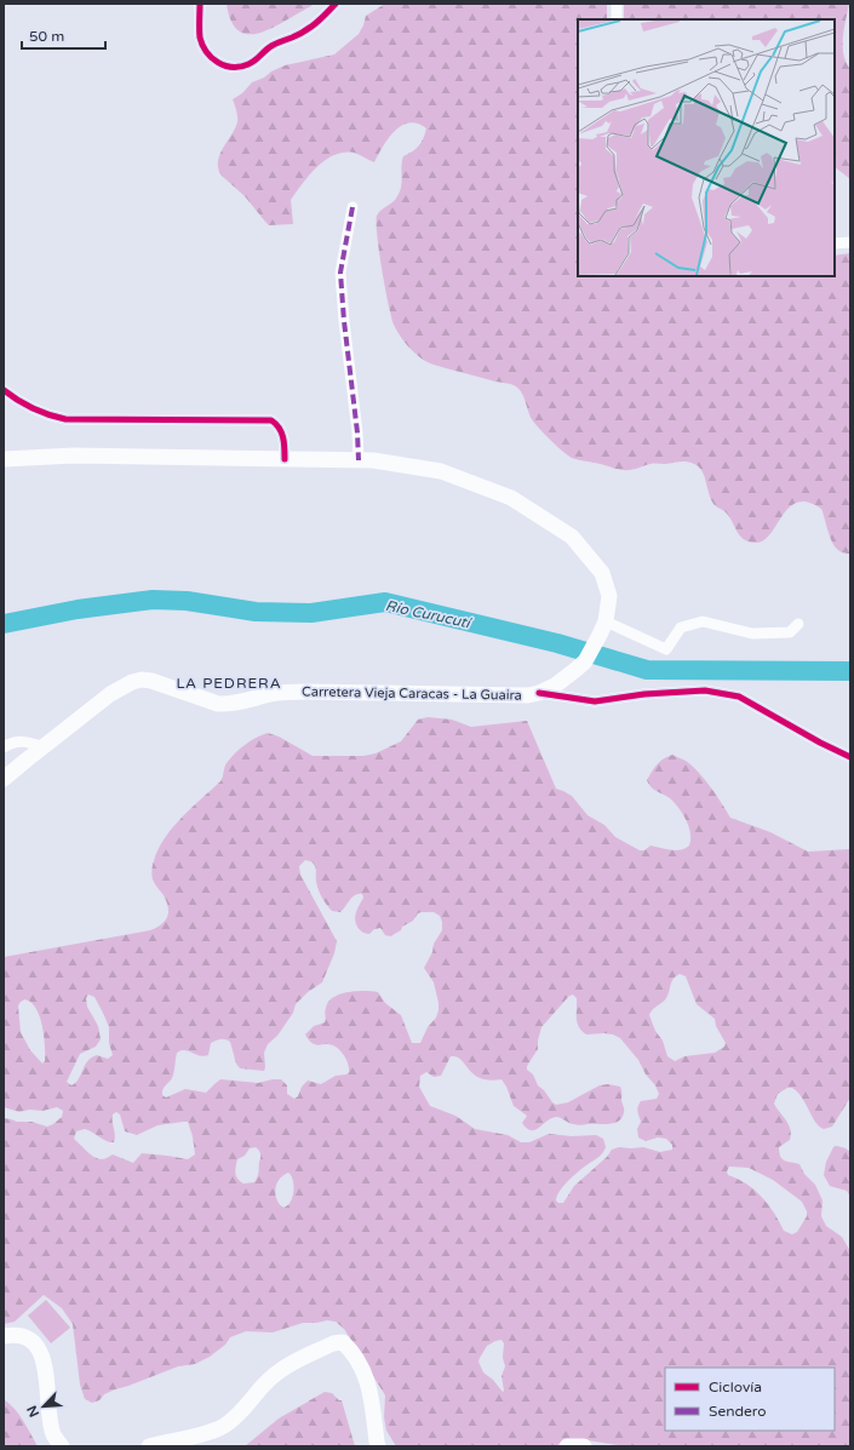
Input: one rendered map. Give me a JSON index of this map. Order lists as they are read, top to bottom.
{
  "streets": {
    "main road": ["Carretera Vieja Caracas - La Guaira"]
  },
  "districts": ["LA PEDRERA"],
  "water": ["Río Curucutí"],
  "legend": ["Ciclovía", "Sendero"],
  "scale_bar": "50 m",
  "north": "bottom left"
}
